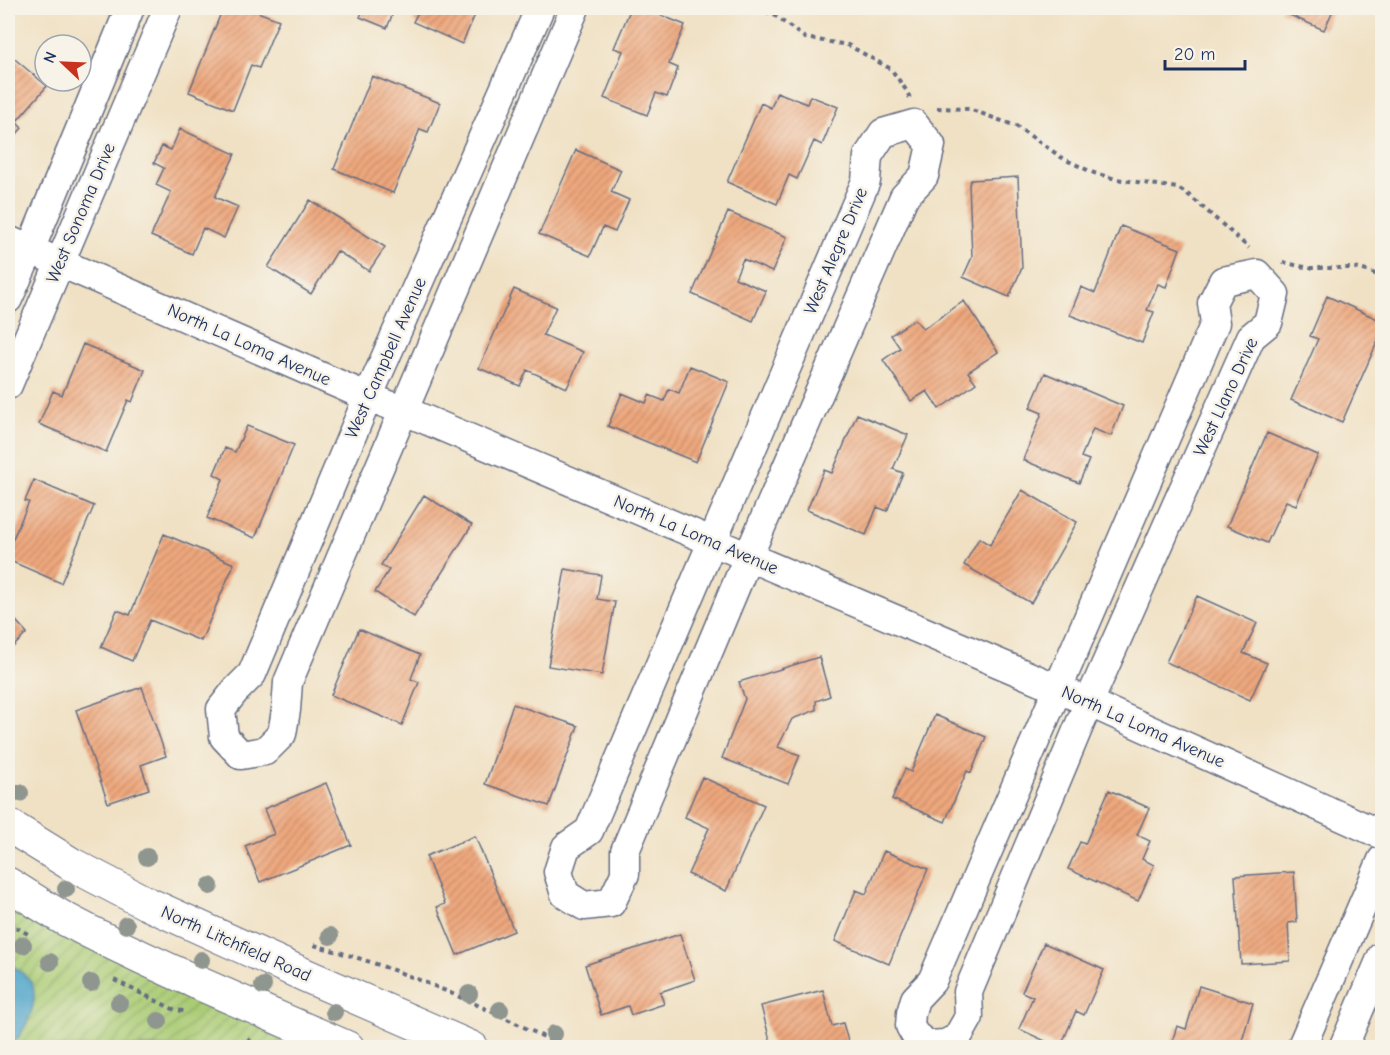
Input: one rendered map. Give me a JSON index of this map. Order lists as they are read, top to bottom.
{
  "streets": {
    "main road": ["North Litchfield Road"],
    "street": [
      "West Sonoma Drive",
      "West Alegre Drive",
      "North La Loma Avenue",
      "West Campbell Avenue",
      "West Llano Drive"
    ]
  },
  "crossings": [
    ["West Sonoma Drive", "North La Loma Avenue"],
    ["West Alegre Drive", "North La Loma Avenue"],
    ["North La Loma Avenue", "West Campbell Avenue"],
    ["North La Loma Avenue", "West Llano Drive"]
  ],
  "scale_bar": "20 m",
  "north": "top left"
}
